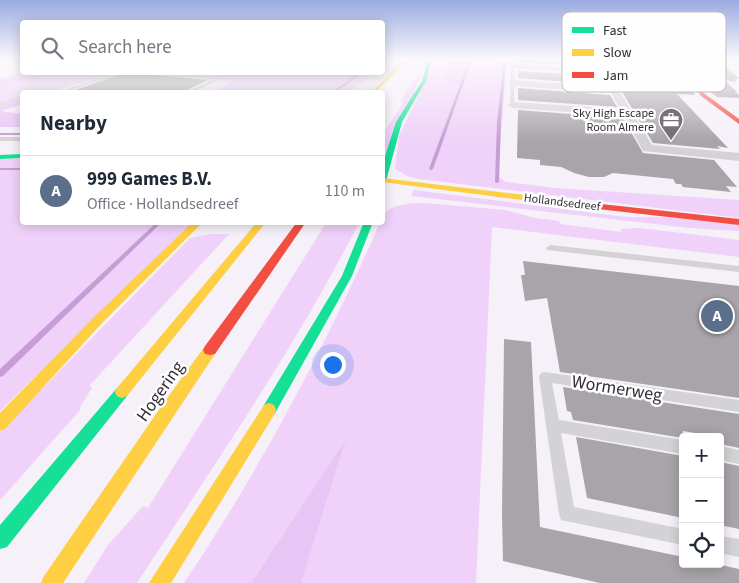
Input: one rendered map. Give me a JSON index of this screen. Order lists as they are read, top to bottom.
{
  "streets": {
    "main road": ["Hollandsedreef", "Hogering"],
    "lane": ["Wormerweg"]
  },
  "places": {
    "office": ["Sky High Escape Room Almere"]
  },
  "legend": ["Fast", "Slow", "Jam"],
  "page": {
    "search": "Search here",
    "heading": "Nearby",
    "list": [
      {
        "mark": "A",
        "name": "999 Games B.V.",
        "note": "Office · Hollandsedreef",
        "value": "110 m"
      }
    ],
    "pins": "A",
    "map_buttons": ["+", "−"]
  }
}
